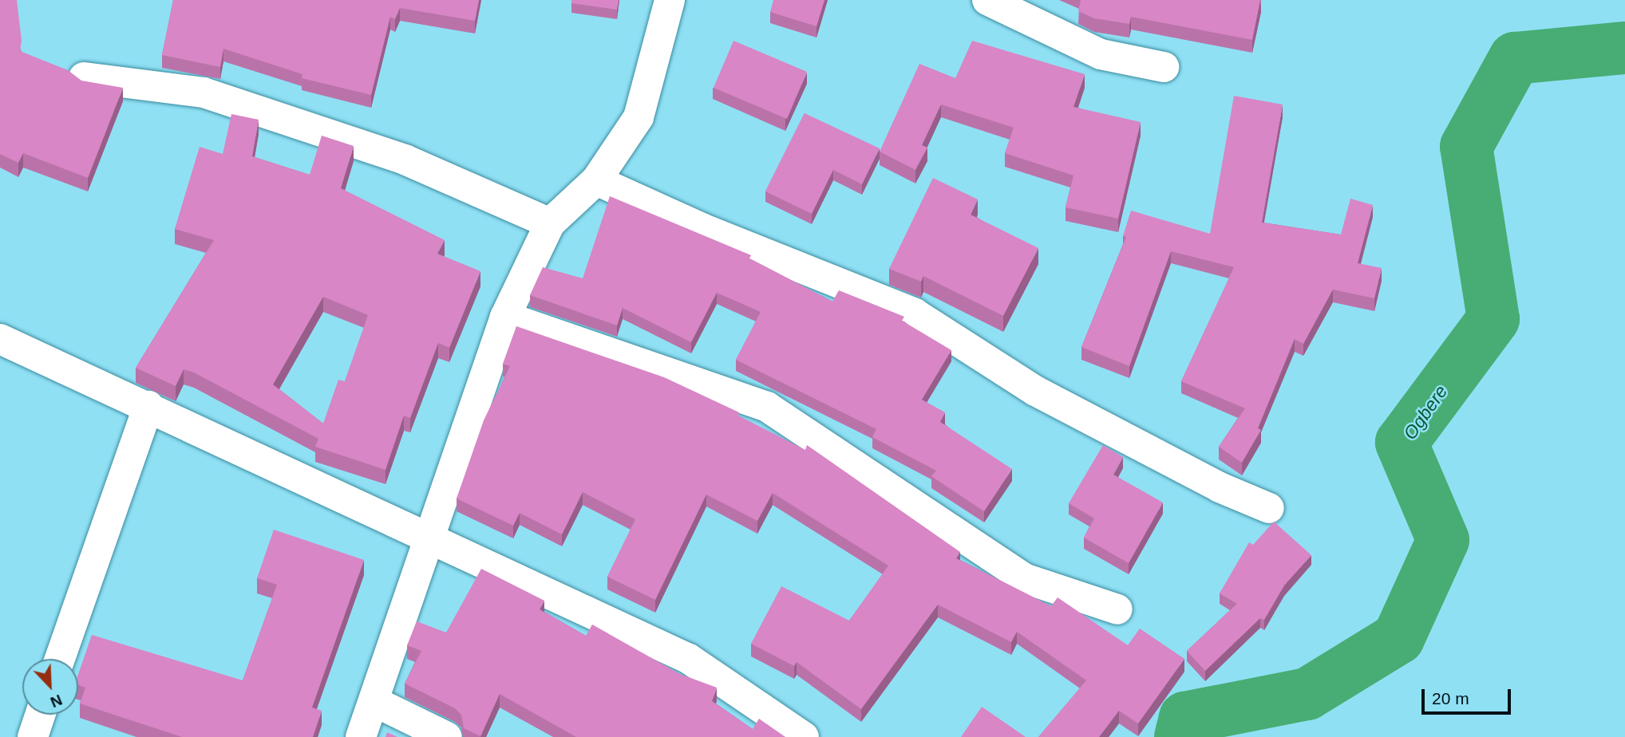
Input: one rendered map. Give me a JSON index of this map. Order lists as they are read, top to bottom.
{
  "water": ["Ogbere"],
  "scale_bar": "20 m",
  "north": "bottom right"
}
